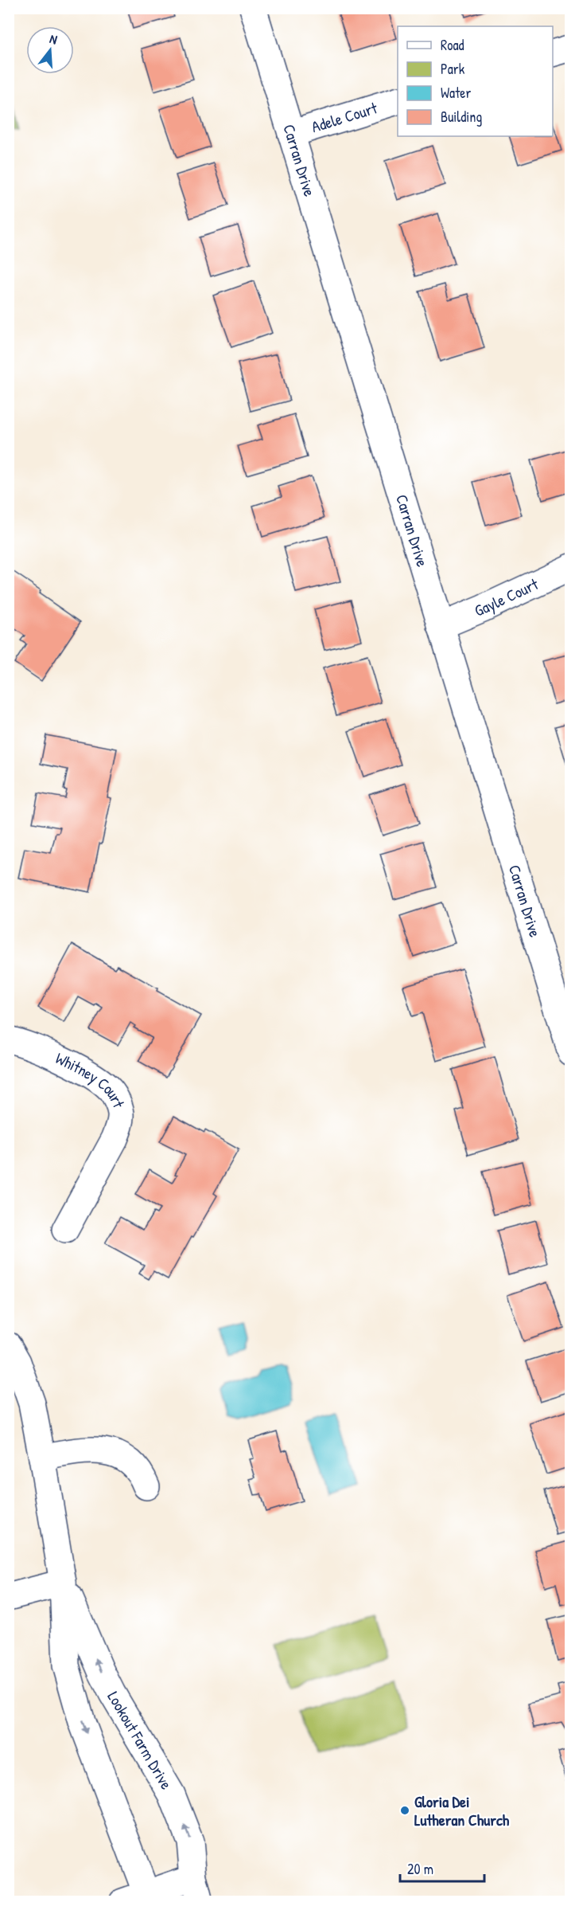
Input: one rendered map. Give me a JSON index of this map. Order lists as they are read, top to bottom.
{
  "streets": {
    "street": [
      "Adele Court",
      "Carran Drive",
      "Gayle Court",
      "Whitney Court",
      "Lookout Farm Drive"
    ]
  },
  "crossings": [
    ["Adele Court", "Carran Drive"],
    ["Carran Drive", "Gayle Court"]
  ],
  "places": ["Gloria Dei Lutheran Church"],
  "legend": [
    "Road",
    "Park",
    "Water",
    "Building"
  ],
  "scale_bar": "20 m",
  "north": "top"
}
